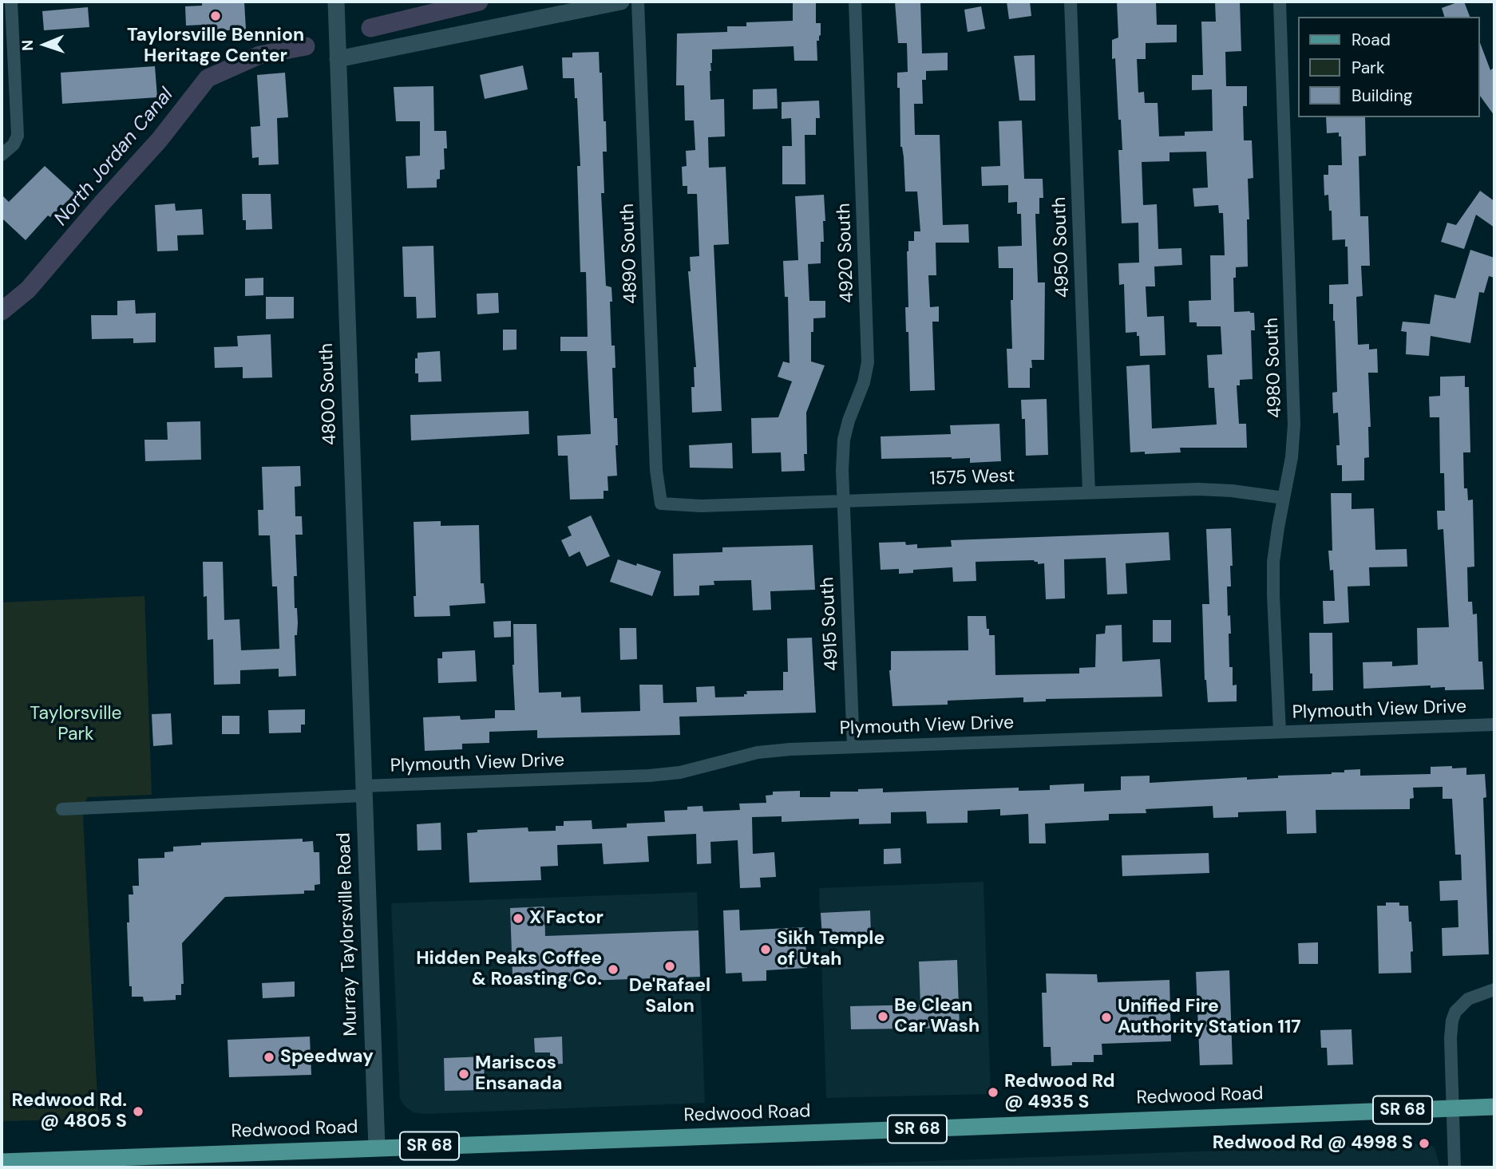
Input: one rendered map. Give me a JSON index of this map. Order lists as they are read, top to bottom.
{
  "streets": {
    "main road": ["Redwood Road", "SR 68"],
    "street": [
      "4950 South",
      "4920 South",
      "4890 South",
      "4980 South",
      "4800 South",
      "1575 West",
      "4915 South",
      "Plymouth View Drive",
      "Murray Taylorsville Road"
    ]
  },
  "crossings": [
    ["4950 South", "1575 West"],
    ["4920 South", "1575 West"],
    ["4920 South", "4915 South"],
    ["4890 South", "1575 West"],
    ["4980 South", "1575 West"],
    ["4980 South", "Plymouth View Drive"],
    ["4800 South", "Plymouth View Drive"],
    ["4800 South", "Murray Taylorsville Road"],
    ["1575 West", "4915 South"],
    ["4915 South", "Plymouth View Drive"],
    ["Plymouth View Drive", "Murray Taylorsville Road"],
    ["Murray Taylorsville Road", "Redwood Road"]
  ],
  "water": ["North Jordan Canal"],
  "parks": ["Taylorsville Park"],
  "places": [
    "Taylorsville Bennion Heritage Center",
    "X Factor",
    "Sikh Temple of Utah",
    "De'Rafael Salon",
    "Hidden Peaks Coffee & Roasting Co.",
    "Be Clean Car Wash",
    "Unified Fire Authority Station 117",
    "Speedway",
    "Mariscos Ensanada",
    "Redwood Rd @ 4935 S",
    "Redwood Rd. @ 4805 S",
    "Redwood Rd @ 4998 S"
  ],
  "legend": ["Road", "Park", "Building"],
  "north": "left"
}
